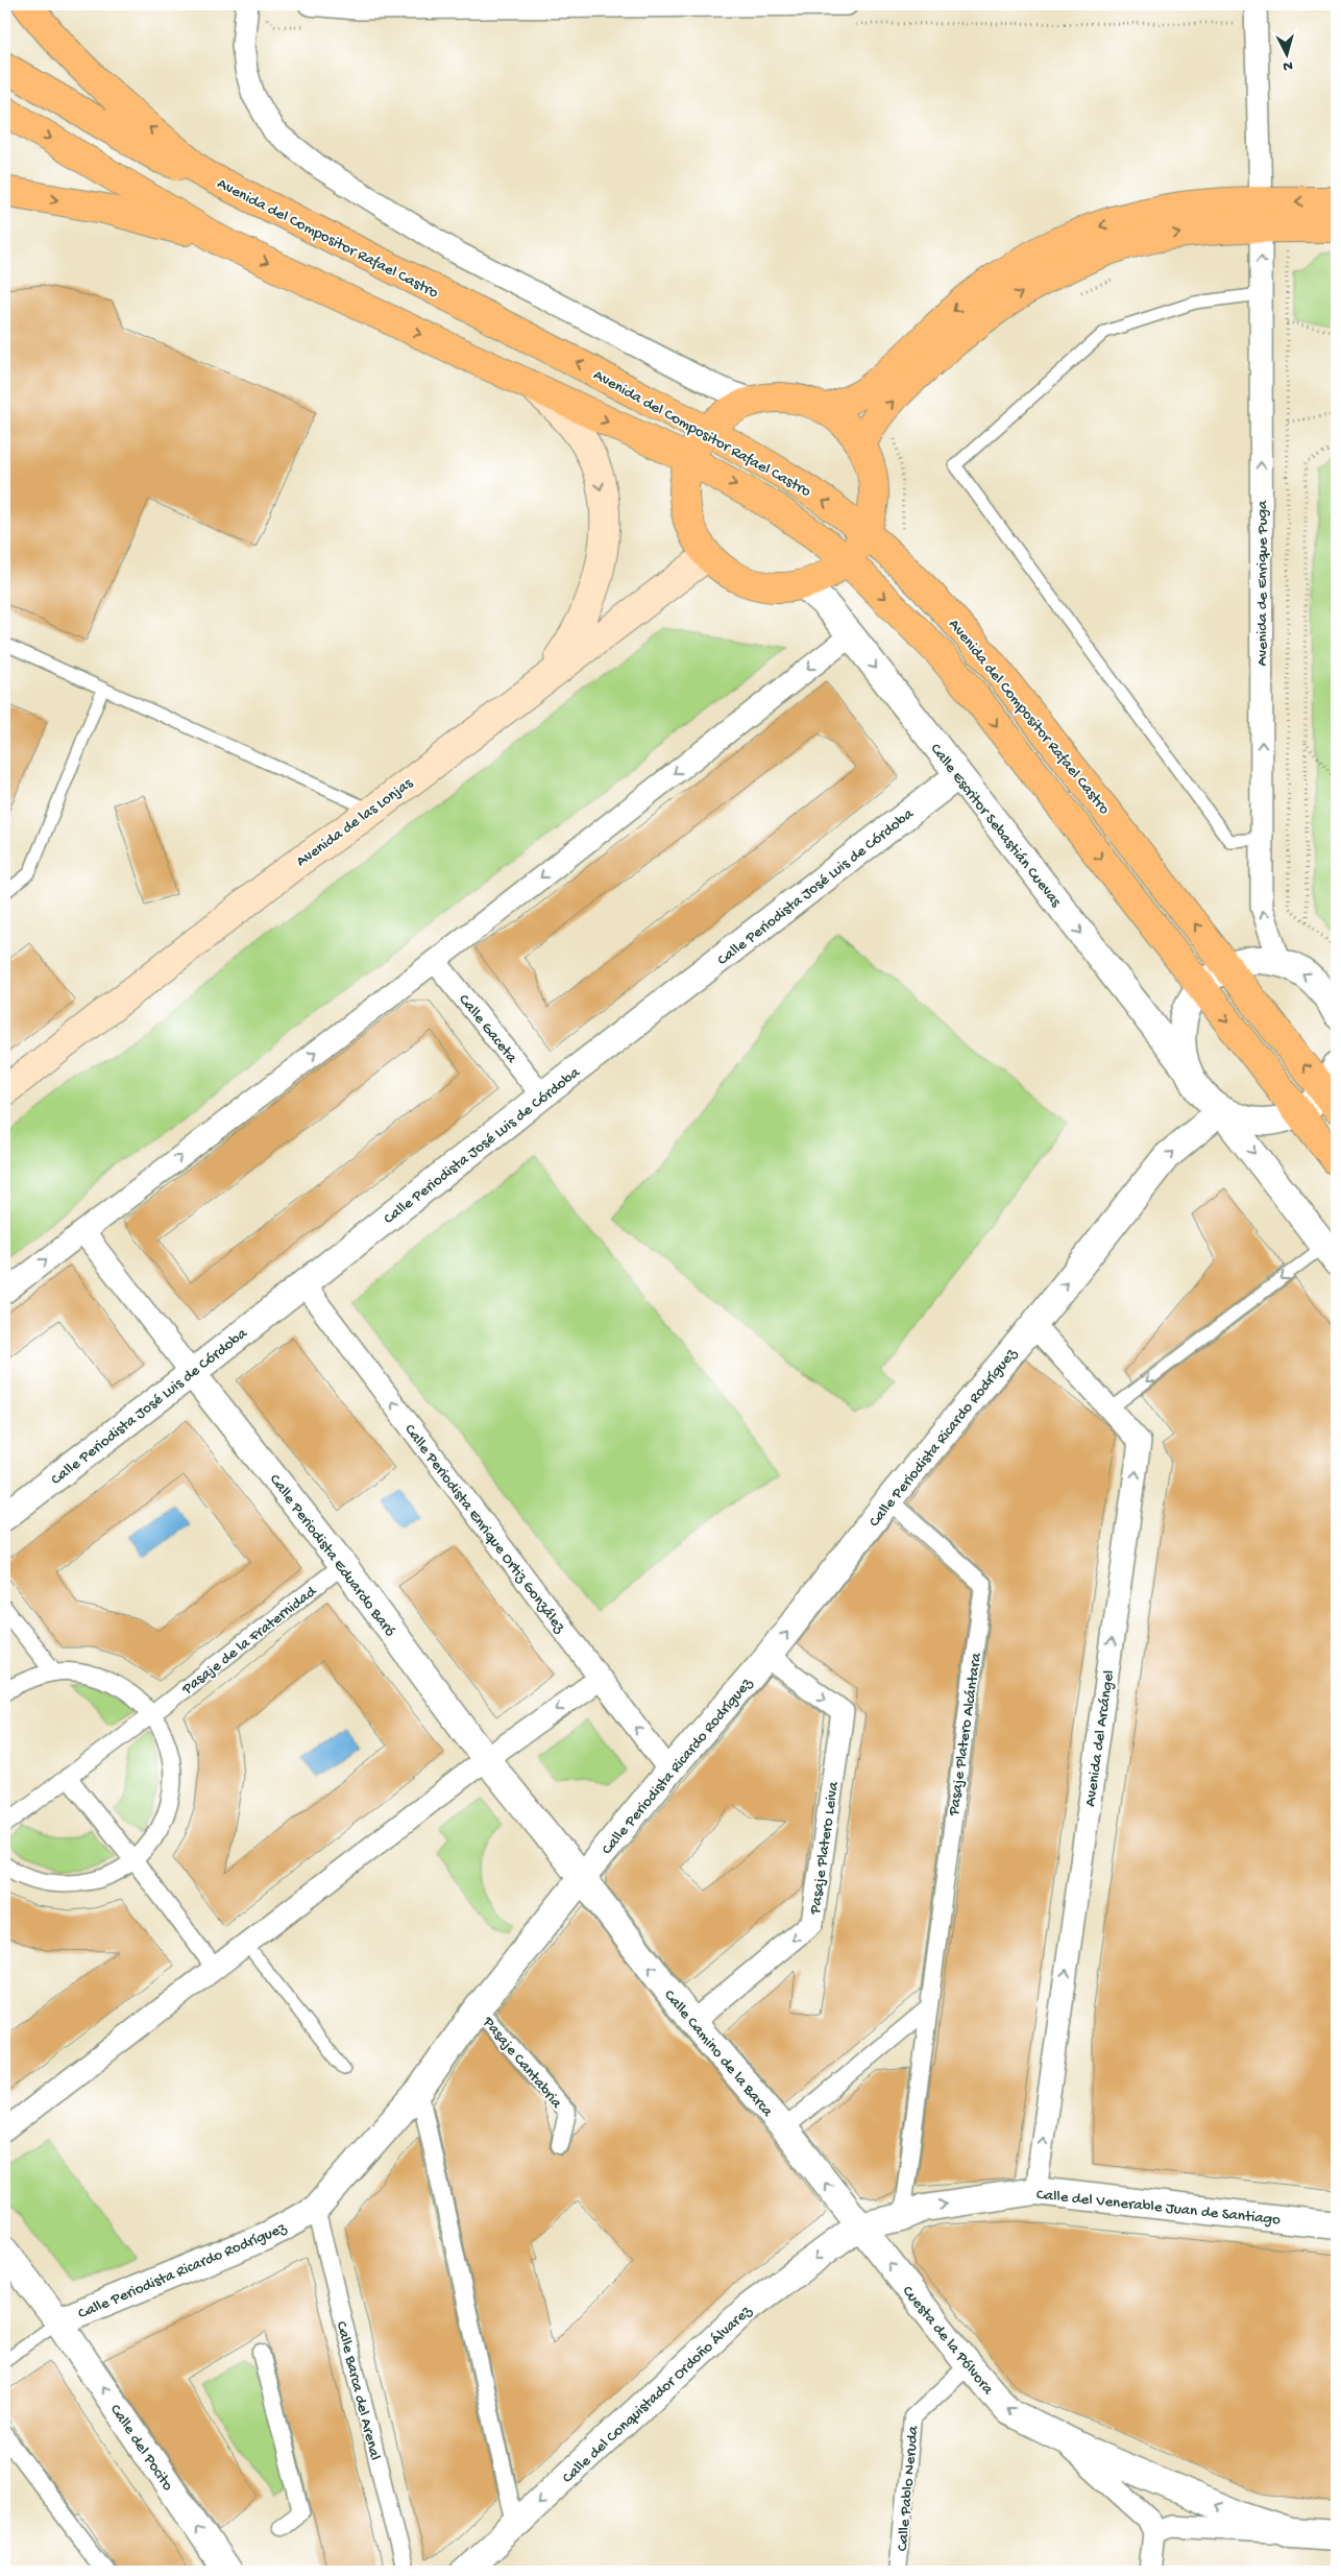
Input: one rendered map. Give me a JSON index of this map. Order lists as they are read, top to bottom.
{
  "streets": {
    "main road": ["Avenida del Compositor Rafael Castro", "Avenida de las Lonjas"],
    "street": [
      "Avenida de Enrique Puga",
      "Calle Escritor Sebastián Cuevas",
      "Calle Periodista José Luis de Córdoba",
      "Calle Gaceta",
      "Calle Periodista Ricardo Rodríguez",
      "Calle Periodista Enrique Ortiz González",
      "Calle Periodista Eduardo Baró",
      "Pasaje de la Fraternidad",
      "Pasaje Platero Alcántara",
      "Avenida del Arcángel",
      "Pasaje Platero Leiva",
      "Calle Camino de la Barca",
      "Pasaje Cantabria",
      "Calle del Venerable Juan de Santiago",
      "Cuesta de la Pólvora",
      "Calle Barca del Arenal",
      "Calle del Conquistador Ordoño Álvarez",
      "Calle del Pocito",
      "Calle Pablo Neruda"
    ]
  },
  "crossings": [
    ["Calle Escritor Sebastián Cuevas", "Calle Periodista José Luis de Córdoba"],
    ["Calle Escritor Sebastián Cuevas", "Calle Periodista Ricardo Rodríguez"],
    ["Calle Periodista José Luis de Córdoba", "Calle Gaceta"],
    ["Calle Periodista José Luis de Córdoba", "Calle Periodista Enrique Ortiz González"],
    ["Calle Periodista José Luis de Córdoba", "Calle Periodista Eduardo Baró"],
    ["Calle Periodista Ricardo Rodríguez", "Calle Periodista Enrique Ortiz González"],
    ["Calle Periodista Ricardo Rodríguez", "Calle Periodista Eduardo Baró"],
    ["Calle Periodista Ricardo Rodríguez", "Pasaje Platero Alcántara"],
    ["Calle Periodista Ricardo Rodríguez", "Avenida del Arcángel"],
    ["Calle Periodista Ricardo Rodríguez", "Pasaje Platero Leiva"],
    ["Calle Periodista Ricardo Rodríguez", "Calle Camino de la Barca"],
    ["Calle Periodista Ricardo Rodríguez", "Pasaje Cantabria"],
    ["Calle Periodista Ricardo Rodríguez", "Calle Barca del Arenal"],
    ["Calle Periodista Ricardo Rodríguez", "Calle del Pocito"],
    ["Calle Periodista Eduardo Baró", "Pasaje de la Fraternidad"],
    ["Calle Periodista Eduardo Baró", "Calle Camino de la Barca"],
    ["Pasaje Platero Alcántara", "Calle del Venerable Juan de Santiago"],
    ["Avenida del Arcángel", "Calle del Venerable Juan de Santiago"],
    ["Pasaje Platero Leiva", "Calle Camino de la Barca"],
    ["Calle Camino de la Barca", "Calle del Venerable Juan de Santiago"],
    ["Calle Camino de la Barca", "Cuesta de la Pólvora"],
    ["Calle Camino de la Barca", "Calle del Conquistador Ordoño Álvarez"],
    ["Calle del Venerable Juan de Santiago", "Cuesta de la Pólvora"],
    ["Calle del Venerable Juan de Santiago", "Calle del Conquistador Ordoño Álvarez"],
    ["Cuesta de la Pólvora", "Calle del Conquistador Ordoño Álvarez"],
    ["Cuesta de la Pólvora", "Calle Pablo Neruda"]
  ],
  "one_way": [
    "Avenida de Enrique Puga",
    "Calle Escritor Sebastián Cuevas",
    "Calle Periodista Enrique Ortiz González",
    "Avenida del Arcángel",
    "Pasaje Platero Leiva",
    "Calle Camino de la Barca",
    "Cuesta de la Pólvora",
    "Calle del Conquistador Ordoño Álvarez"
  ],
  "north": "bottom"
}
